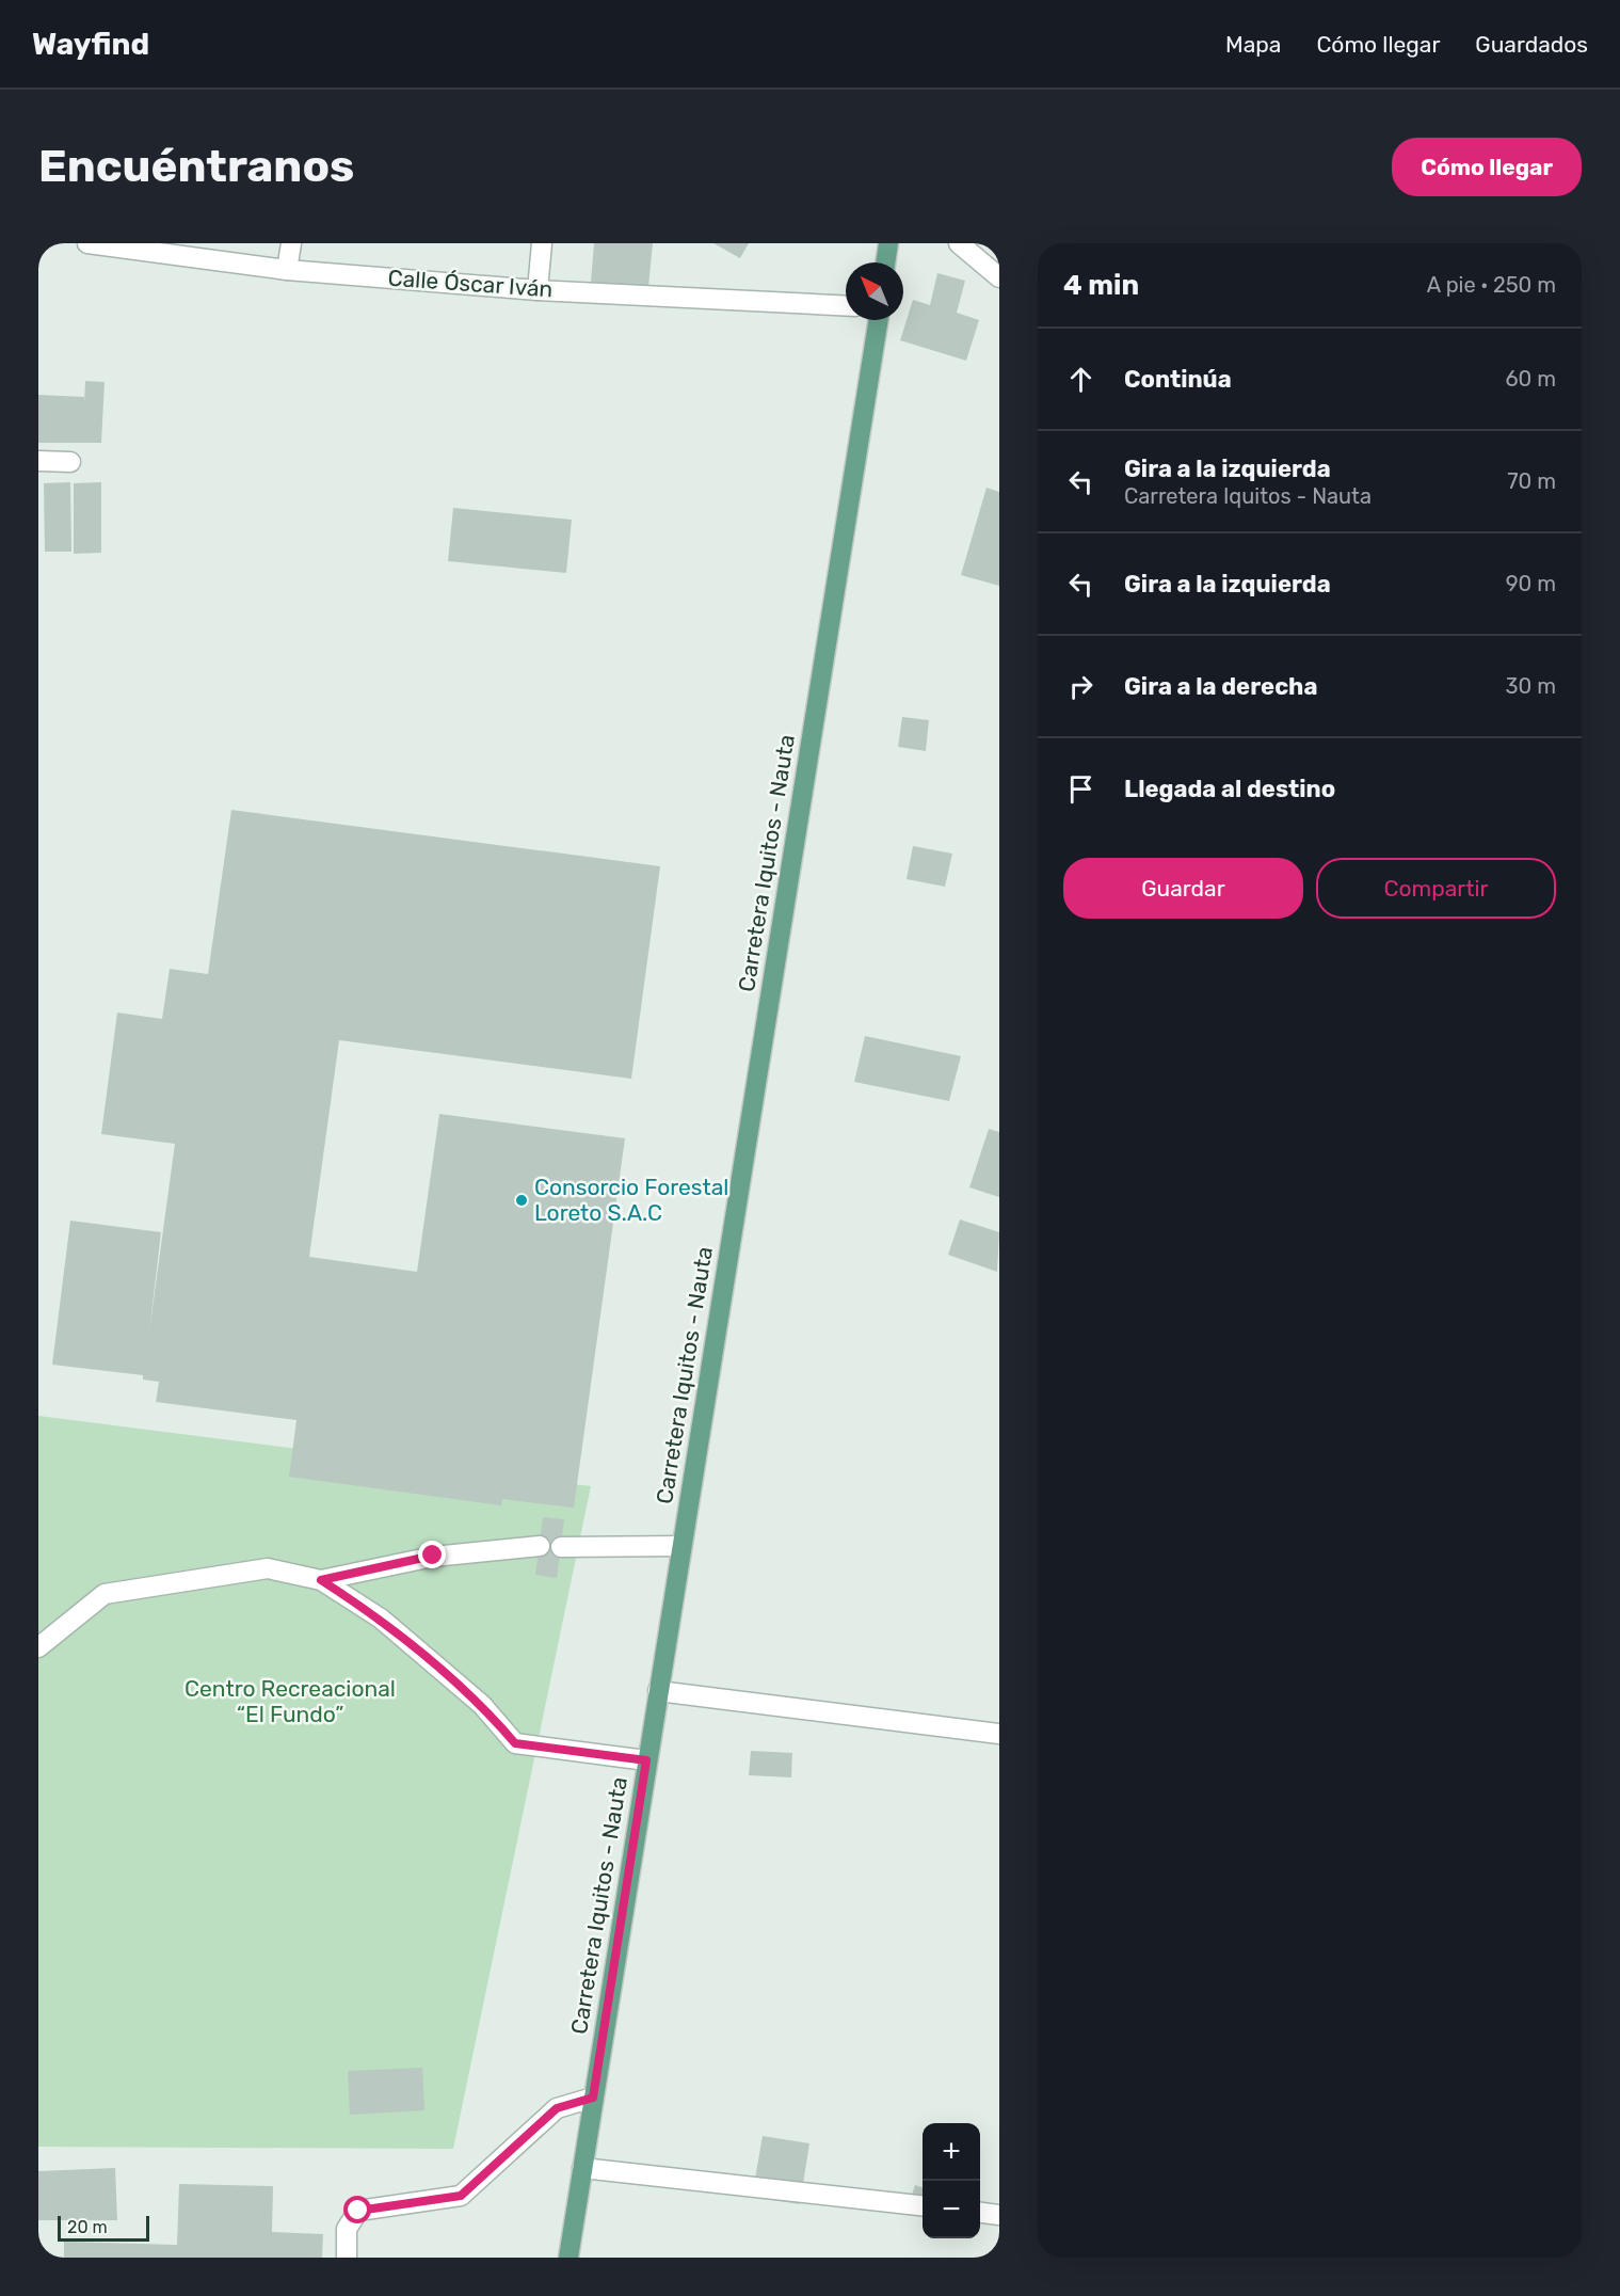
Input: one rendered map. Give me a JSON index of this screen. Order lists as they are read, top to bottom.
{
  "streets": {
    "main road": ["Carretera Iquitos - Nauta"],
    "street": ["Calle Óscar Iván"]
  },
  "parks": ["Centro Recreacional “El Fundo”"],
  "places": ["Consorcio Forestal Loreto S.A.C"],
  "scale_bar": "20 m",
  "north": "top left",
  "page": {
    "header": "Wayfind",
    "nav": ["Mapa", "Cómo llegar", "Guardados"],
    "buttons": [
      "Cómo llegar",
      ["Guardar", "Compartir"]
    ],
    "title": "Encuéntranos",
    "heading": ["4 min", "A pie · 250 m"],
    "list": [
      ["Continúa", "60 m"],
      ["Gira a la izquierda", "Carretera Iquitos - Nauta", "70 m"],
      ["Gira a la izquierda", "90 m"],
      ["Gira a la derecha", "30 m"],
      "Llegada al destino"
    ],
    "map_buttons": ["+", "−"],
    "scale": "20 m"
  }
}
